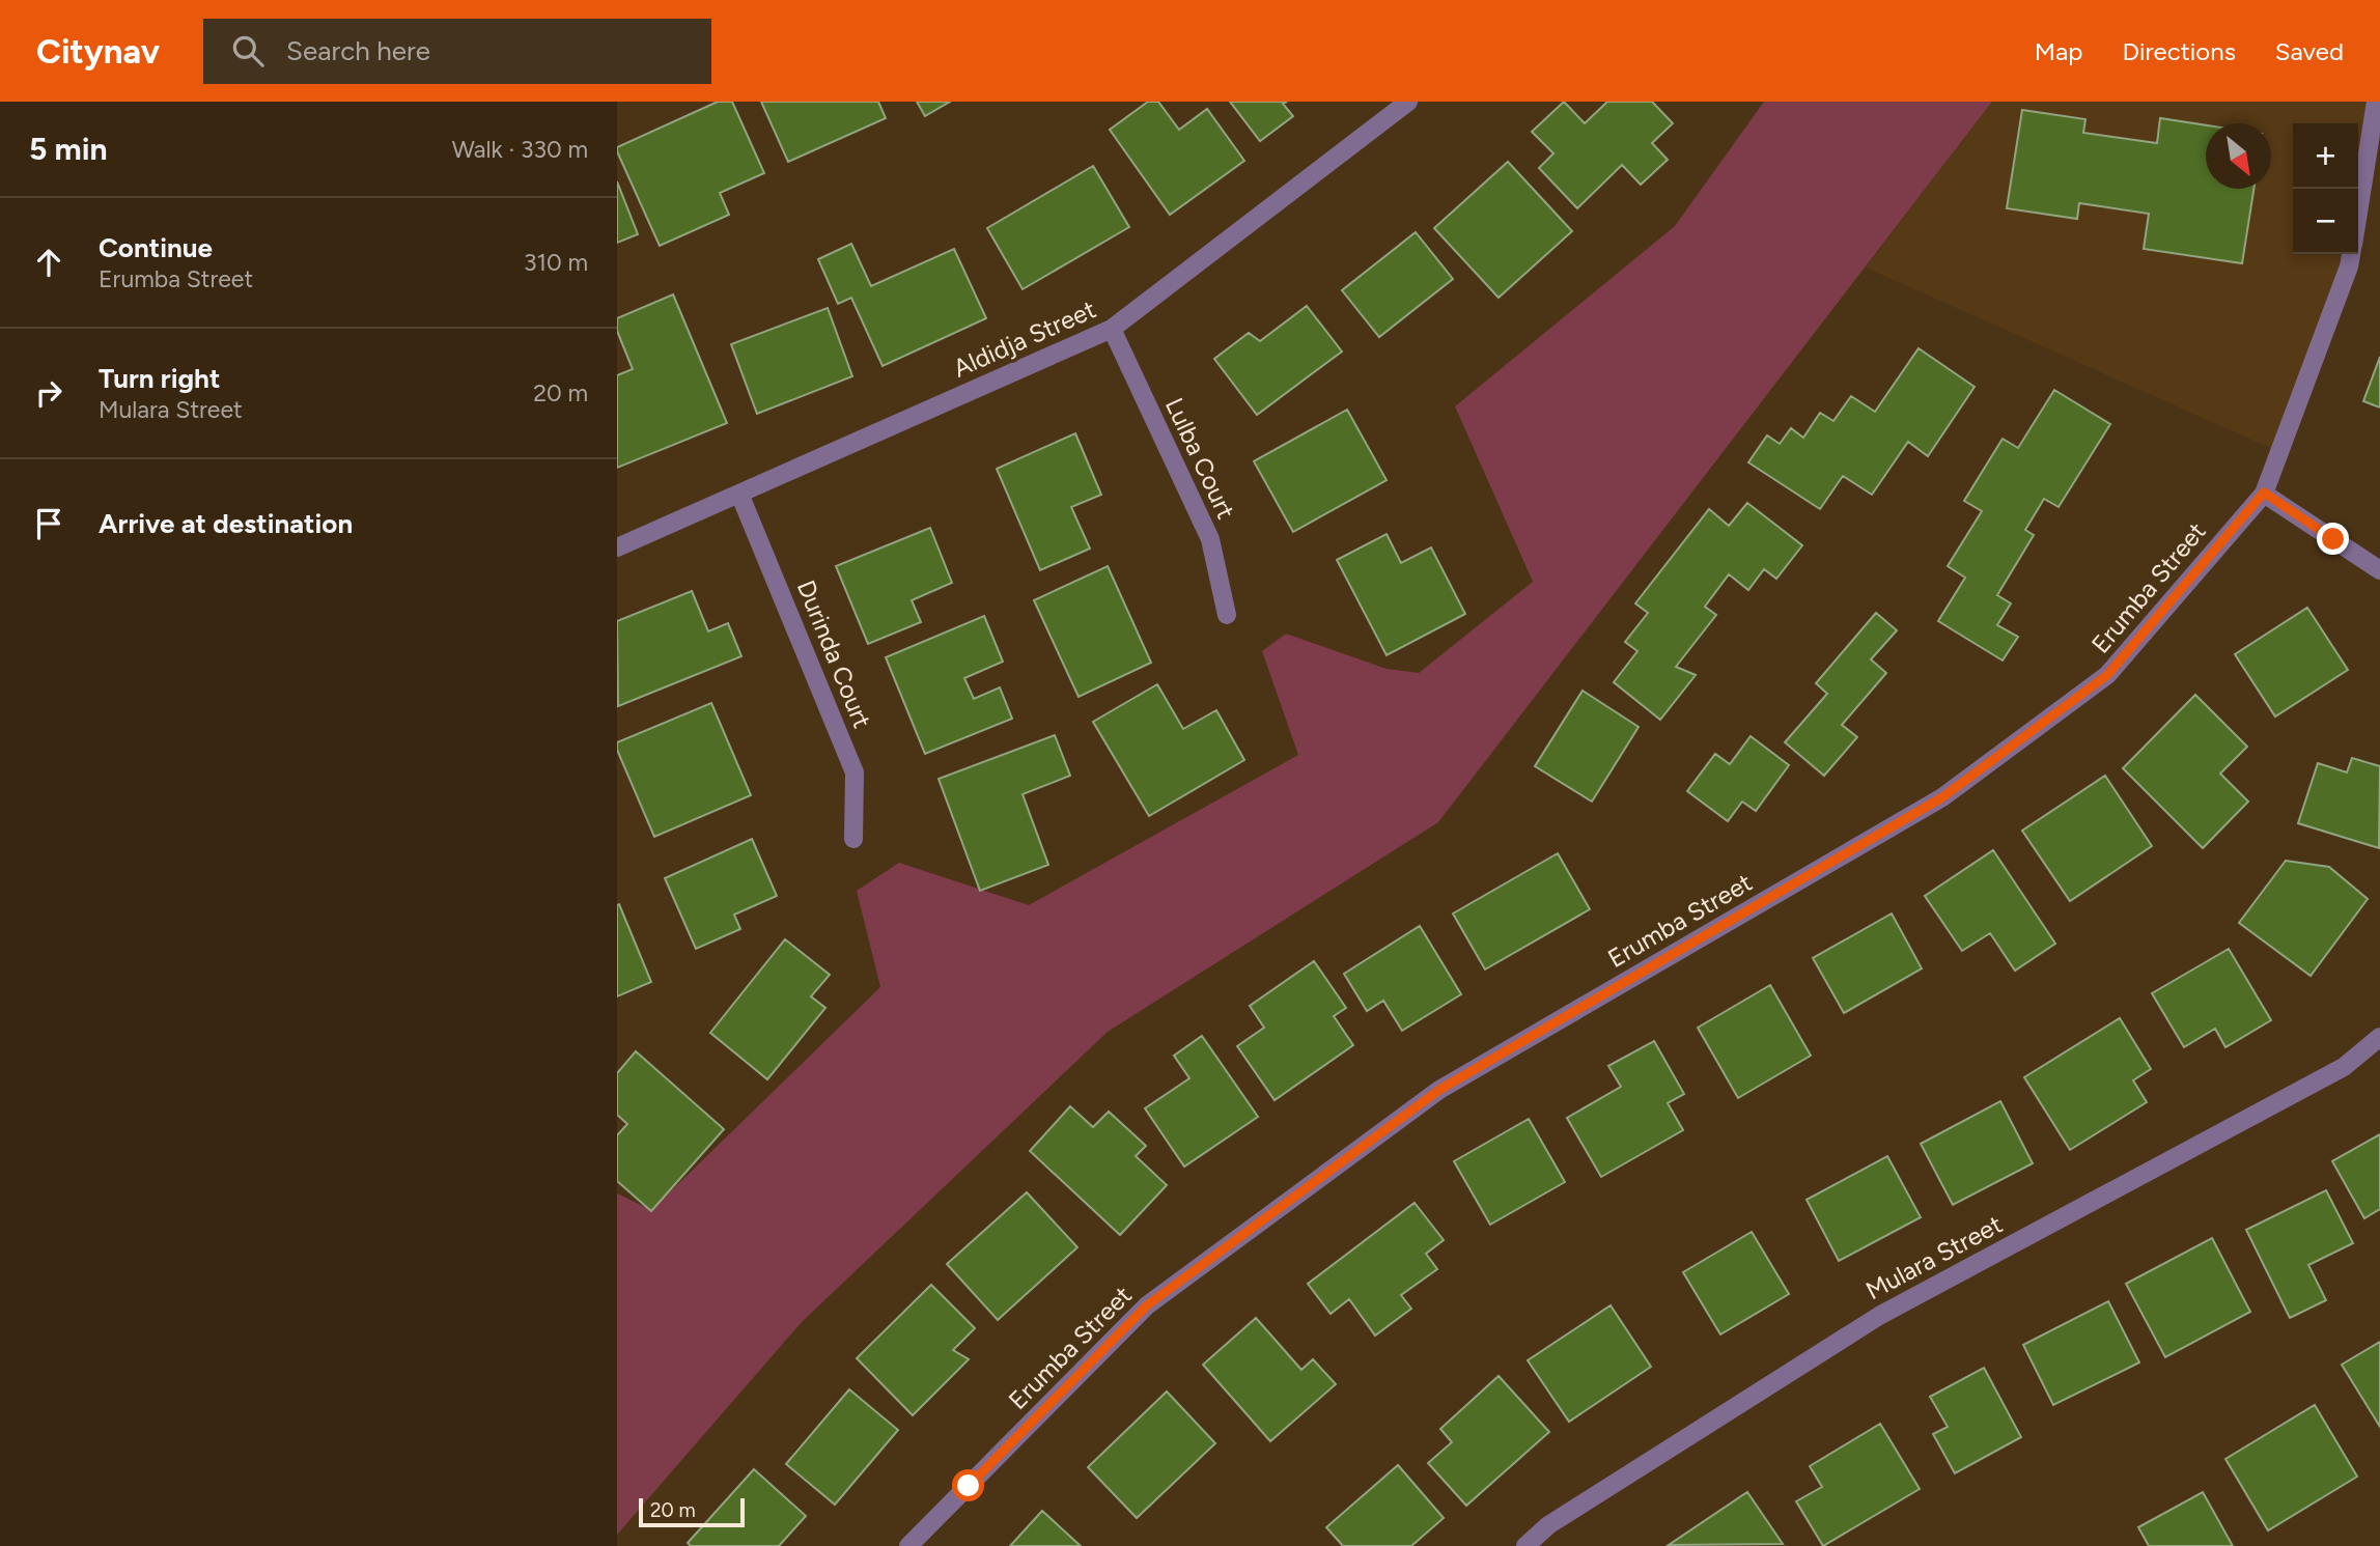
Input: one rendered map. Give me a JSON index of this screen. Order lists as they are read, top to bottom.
{
  "streets": {
    "street": [
      "Aldidja Street",
      "Lulba Court",
      "Erumba Street",
      "Durinda Court",
      "Mulara Street"
    ]
  },
  "crossings": [
    ["Aldidja Street", "Lulba Court"],
    ["Aldidja Street", "Durinda Court"]
  ],
  "scale_bar": "20 m",
  "north": "bottom right",
  "page": {
    "header": "Citynav",
    "search": "Search here",
    "nav": ["Map", "Directions", "Saved"],
    "heading": ["5 min", "Walk · 330 m"],
    "map_buttons": ["+", "−"],
    "list": [
      ["Continue", "Erumba Street", "310 m"],
      ["Turn right", "Mulara Street", "20 m"],
      "Arrive at destination"
    ],
    "scale": "20 m"
  }
}
